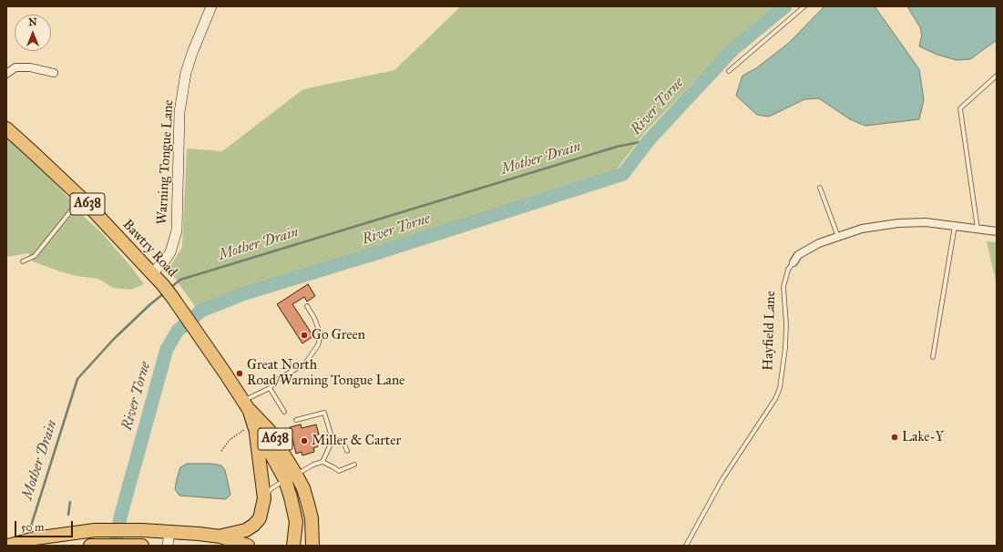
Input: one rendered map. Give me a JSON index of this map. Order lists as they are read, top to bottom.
{
  "streets": {
    "highway": ["A638", "Bawtry Road"],
    "street": ["Warning Tongue Lane", "Hayfield Lane"]
  },
  "crossings": [
    ["Warning Tongue Lane", "Bawtry Road"]
  ],
  "water": ["River Torne", "Mother Drain"],
  "places": [
    "Go Green",
    "Great North Road/Warning Tongue Lane",
    "Lake-Y",
    "Miller & Carter"
  ],
  "scale_bar": "50 m",
  "north": "top"
}
